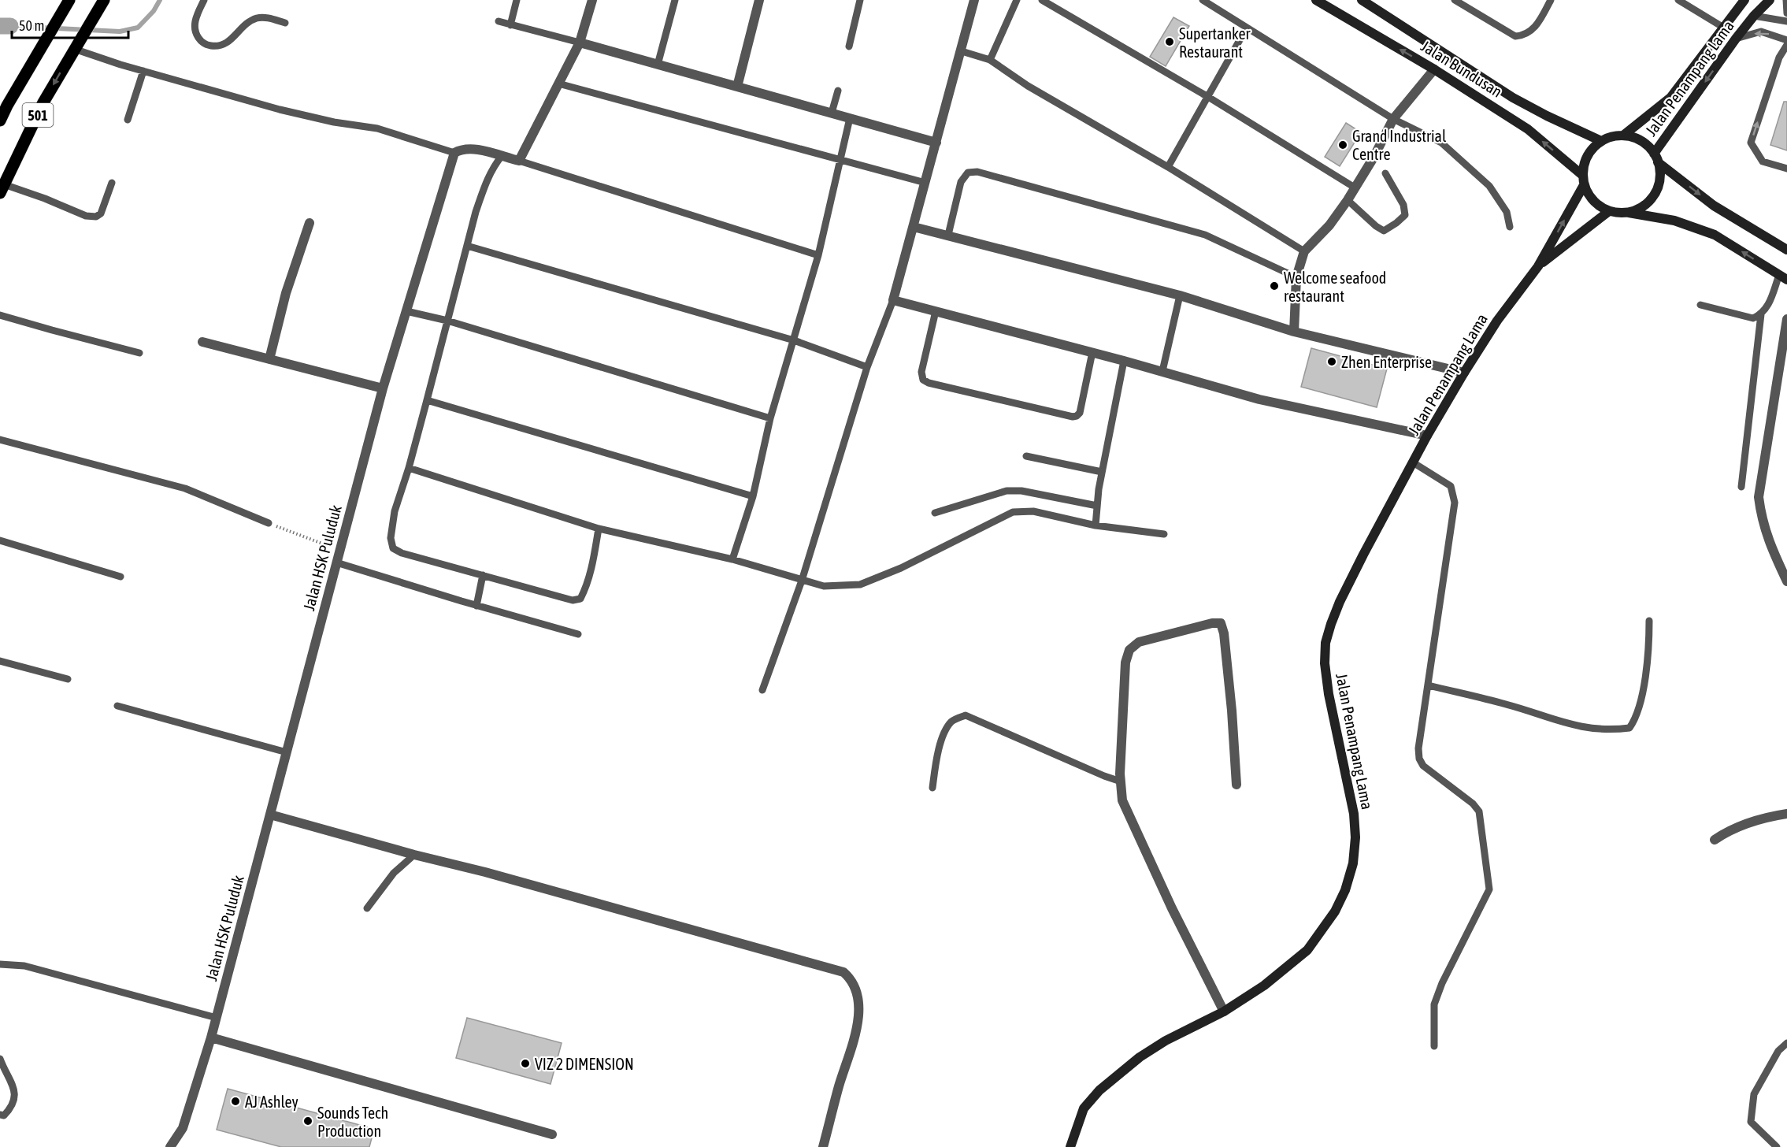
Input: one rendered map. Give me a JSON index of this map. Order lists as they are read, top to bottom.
{
  "streets": {
    "main road": ["Jalan Bundusan", "Jalan Penampang Lama", "501"],
    "street": ["Jalan HSK Puluduk"]
  },
  "crossings": [
    ["Jalan Bundusan", "Jalan Penampang Lama"]
  ],
  "places": [
    "Supertanker Restaurant",
    "Grand Industrial Centre",
    "Welcome seafood restaurant",
    "Zhen Enterprise",
    "VIZ 2 DIMENSION",
    "AJ Ashley",
    "Sounds Tech Production"
  ],
  "scale_bar": "50 m"
}
